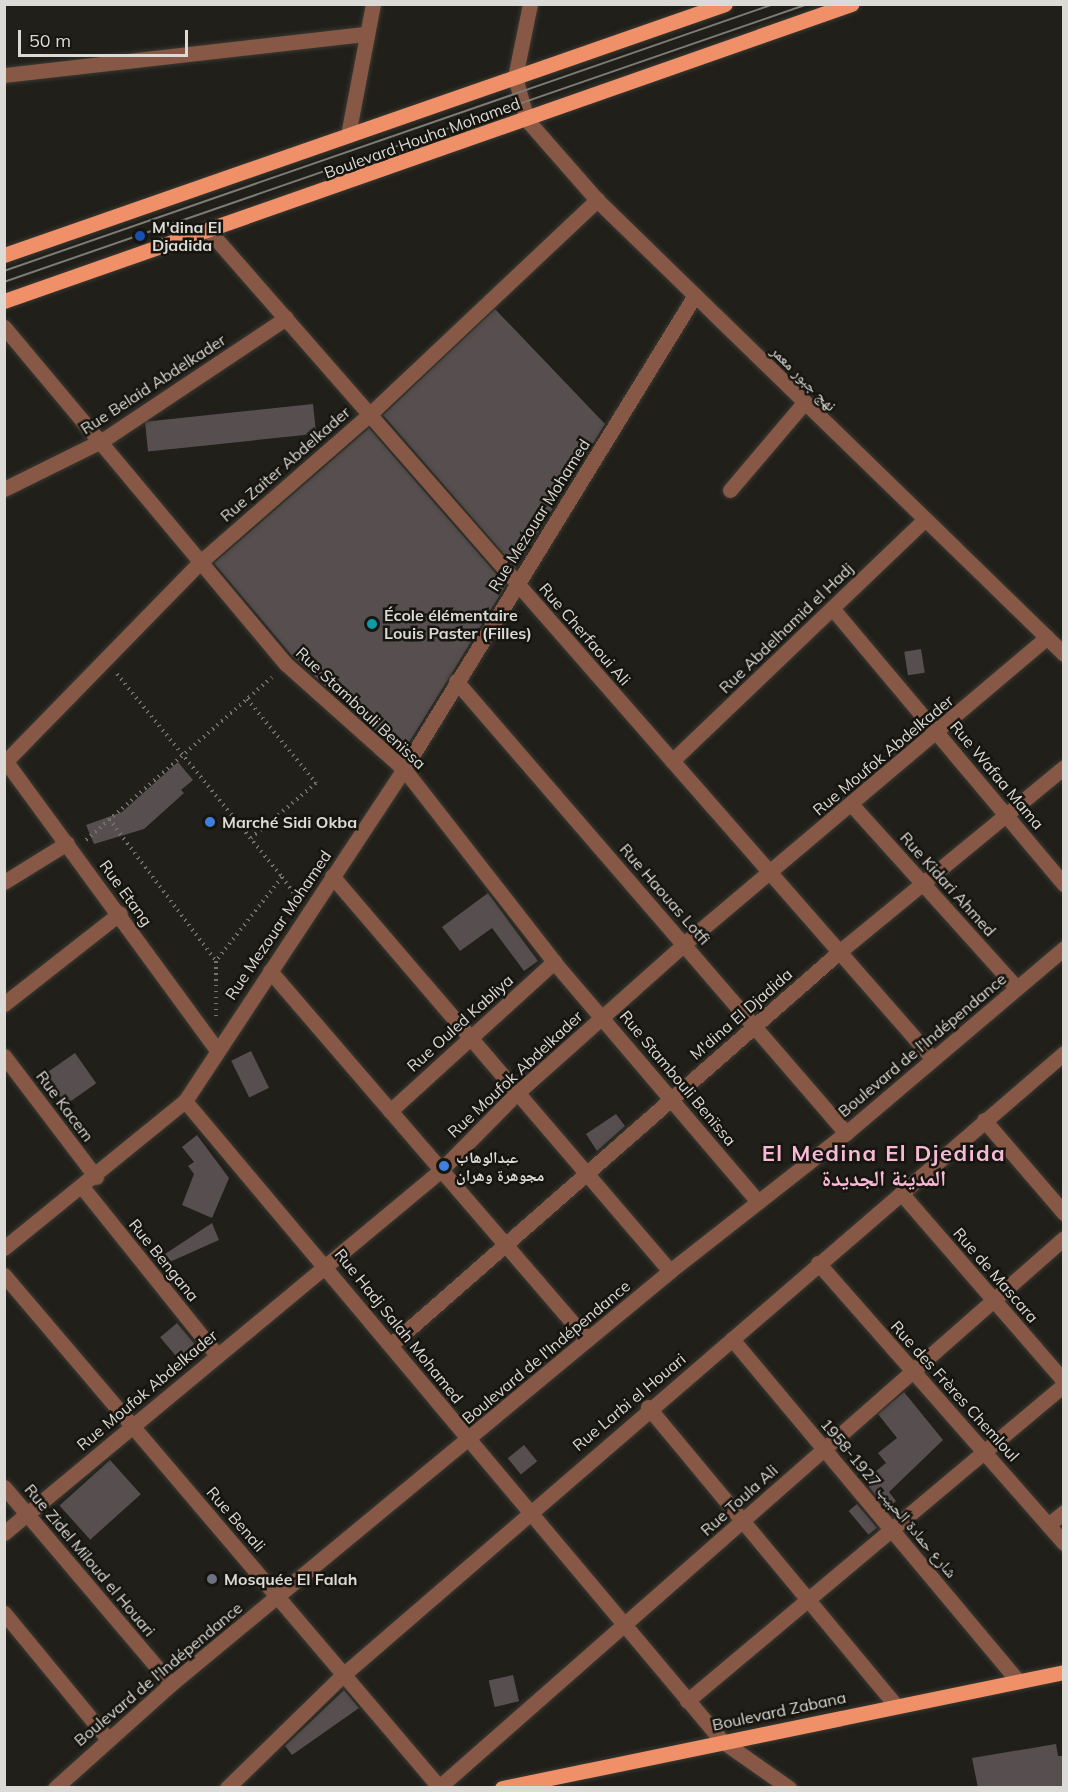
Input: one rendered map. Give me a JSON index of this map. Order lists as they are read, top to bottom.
{
  "streets": {
    "main road": ["Boulevard Houha Mohamed", "Boulevard Zabana"],
    "street": [
      "نهج جبور معمر",
      "Rue Belaid Abdelkader",
      "Rue Zaiter Abdelkader",
      "Rue Mezouar Mohamed",
      "Rue Abdelhamid el Hadj",
      "Rue Cherfaoui Ali",
      "Rue Stambouli Benïssa",
      "Rue Moufok Abdelkader",
      "Rue Wafaa Mama",
      "Rue Kidari Ahmed",
      "Rue Etang",
      "Rue Haouas Lotfi",
      "M'dina El Djadida",
      "Rue Ouled Kabliya",
      "Boulevard de l'Indépendance",
      "Rue Kacem",
      "Rue Bengana",
      "Rue de Mascara",
      "Rue Hadj Salah Mohamed",
      "Rue des Frères Chemloul",
      "Rue Larbi el Houari",
      "شارع حمادة الحبيب 1927-1958",
      "Rue Toula Ali",
      "Rue Benali",
      "Rue Zidel Miloud el Houari"
    ]
  },
  "crossings": [
    ["Boulevard Houha Mohamed", "نهج جبور معمر"],
    ["Boulevard Houha Mohamed", "Rue Cherfaoui Ali"],
    ["نهج جبور معمر", "Rue Zaiter Abdelkader"],
    ["نهج جبور معمر", "Rue Mezouar Mohamed"],
    ["نهج جبور معمر", "Rue Abdelhamid el Hadj"],
    ["نهج جبور معمر", "Rue Moufok Abdelkader"],
    ["Rue Belaid Abdelkader", "Rue Cherfaoui Ali"],
    ["Rue Belaid Abdelkader", "Rue Stambouli Benïssa"],
    ["Rue Zaiter Abdelkader", "Rue Cherfaoui Ali"],
    ["Rue Zaiter Abdelkader", "Rue Stambouli Benïssa"],
    ["Rue Zaiter Abdelkader", "Rue Etang"],
    ["Rue Mezouar Mohamed", "Rue Cherfaoui Ali"],
    ["Rue Mezouar Mohamed", "Rue Stambouli Benïssa"],
    ["Rue Mezouar Mohamed", "Rue Etang"],
    ["Rue Mezouar Mohamed", "Rue Haouas Lotfi"],
    ["Rue Mezouar Mohamed", "Rue Kacem"],
    ["Rue Mezouar Mohamed", "Rue Bengana"],
    ["Rue Mezouar Mohamed", "Rue Hadj Salah Mohamed"],
    ["Rue Abdelhamid el Hadj", "Rue Cherfaoui Ali"],
    ["Rue Abdelhamid el Hadj", "Rue Wafaa Mama"],
    ["Rue Cherfaoui Ali", "Rue Moufok Abdelkader"],
    ["Rue Cherfaoui Ali", "M'dina El Djadida"],
    ["Rue Cherfaoui Ali", "Boulevard de l'Indépendance"],
    ["Rue Stambouli Benïssa", "Rue Moufok Abdelkader"],
    ["Rue Stambouli Benïssa", "M'dina El Djadida"],
    ["Rue Stambouli Benïssa", "Rue Ouled Kabliya"],
    ["Rue Stambouli Benïssa", "Boulevard de l'Indépendance"],
    ["Rue Moufok Abdelkader", "Rue Wafaa Mama"],
    ["Rue Moufok Abdelkader", "Rue Kidari Ahmed"],
    ["Rue Moufok Abdelkader", "Rue Haouas Lotfi"],
    ["Rue Moufok Abdelkader", "Rue Bengana"],
    ["Rue Moufok Abdelkader", "Rue Hadj Salah Mohamed"],
    ["Rue Moufok Abdelkader", "Rue Benali"],
    ["Rue Moufok Abdelkader", "Rue Zidel Miloud el Houari"],
    ["Rue Wafaa Mama", "M'dina El Djadida"],
    ["Rue Kidari Ahmed", "M'dina El Djadida"],
    ["Rue Kidari Ahmed", "Boulevard de l'Indépendance"],
    ["Rue Haouas Lotfi", "M'dina El Djadida"],
    ["Rue Haouas Lotfi", "Boulevard de l'Indépendance"],
    ["M'dina El Djadida", "Rue Hadj Salah Mohamed"],
    ["Boulevard de l'Indépendance", "Rue Hadj Salah Mohamed"],
    ["Boulevard de l'Indépendance", "Rue Benali"],
    ["Boulevard de l'Indépendance", "Rue Zidel Miloud el Houari"],
    ["Rue de Mascara", "Rue Larbi el Houari"],
    ["Rue de Mascara", "Rue Toula Ali"],
    ["Rue Hadj Salah Mohamed", "Rue Larbi el Houari"],
    ["Rue Hadj Salah Mohamed", "Rue Toula Ali"],
    ["Rue Hadj Salah Mohamed", "Boulevard Zabana"],
    ["Rue des Frères Chemloul", "Rue Larbi el Houari"],
    ["Rue des Frères Chemloul", "Rue Toula Ali"],
    ["Rue Larbi el Houari", "شارع حمادة الحبيب 1927-1958"],
    ["Rue Larbi el Houari", "Rue Benali"],
    ["شارع حمادة الحبيب 1927-1958", "Rue Toula Ali"],
    ["شارع حمادة الحبيب 1927-1958", "Boulevard Zabana"],
    ["Rue Toula Ali", "Rue Benali"]
  ],
  "districts": ["El Medina El Djedida المدينة الجديدة"],
  "places": [
    "M'dina El Djadida",
    "École élémentaire Louis Paster (Filles)",
    "Marché Sidi Okba",
    "عبدالوهاب مجوهرة وهران",
    "Mosquée El Falah"
  ],
  "scale_bar": "50 m"
}
